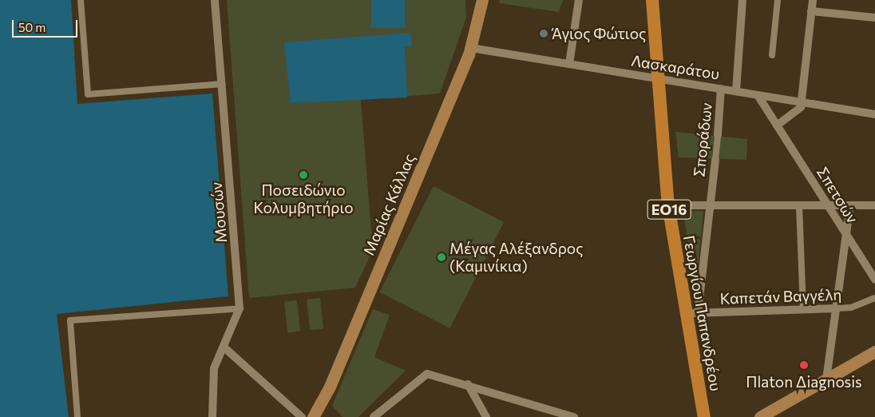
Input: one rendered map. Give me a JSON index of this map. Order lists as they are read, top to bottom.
{
  "streets": {
    "main road": ["Μαρίας Κάλλας", "ΕΟ16", "Γεωργίου Παπανδρέου"],
    "street": [
      "Λασκαράτου",
      "Σποράδων",
      "Σπετσών",
      "Μουσών",
      "Καπετάν Βαγγέλη"
    ]
  },
  "crossings": [
    ["Λασκαράτου", "Σποράδων"],
    ["Λασκαράτου", "Σπετσών"],
    ["Λασκαράτου", "Μαρίας Κάλλας"],
    ["Λασκαράτου", "Γεωργίου Παπανδρέου"],
    ["Σποράδων", "Καπετάν Βαγγέλη"],
    ["Σποράδων", "Γεωργίου Παπανδρέου"],
    ["Καπετάν Βαγγέλη", "Γεωργίου Παπανδρέου"]
  ],
  "places": [
    "Άγιος Φώτιος",
    "Ποσειδώνιο Κολυμβητήριο",
    "Μέγας Αλέξανδρος (Καμινίκια)",
    "Πlaton Δiagnosis"
  ],
  "scale_bar": "50 m"
}
